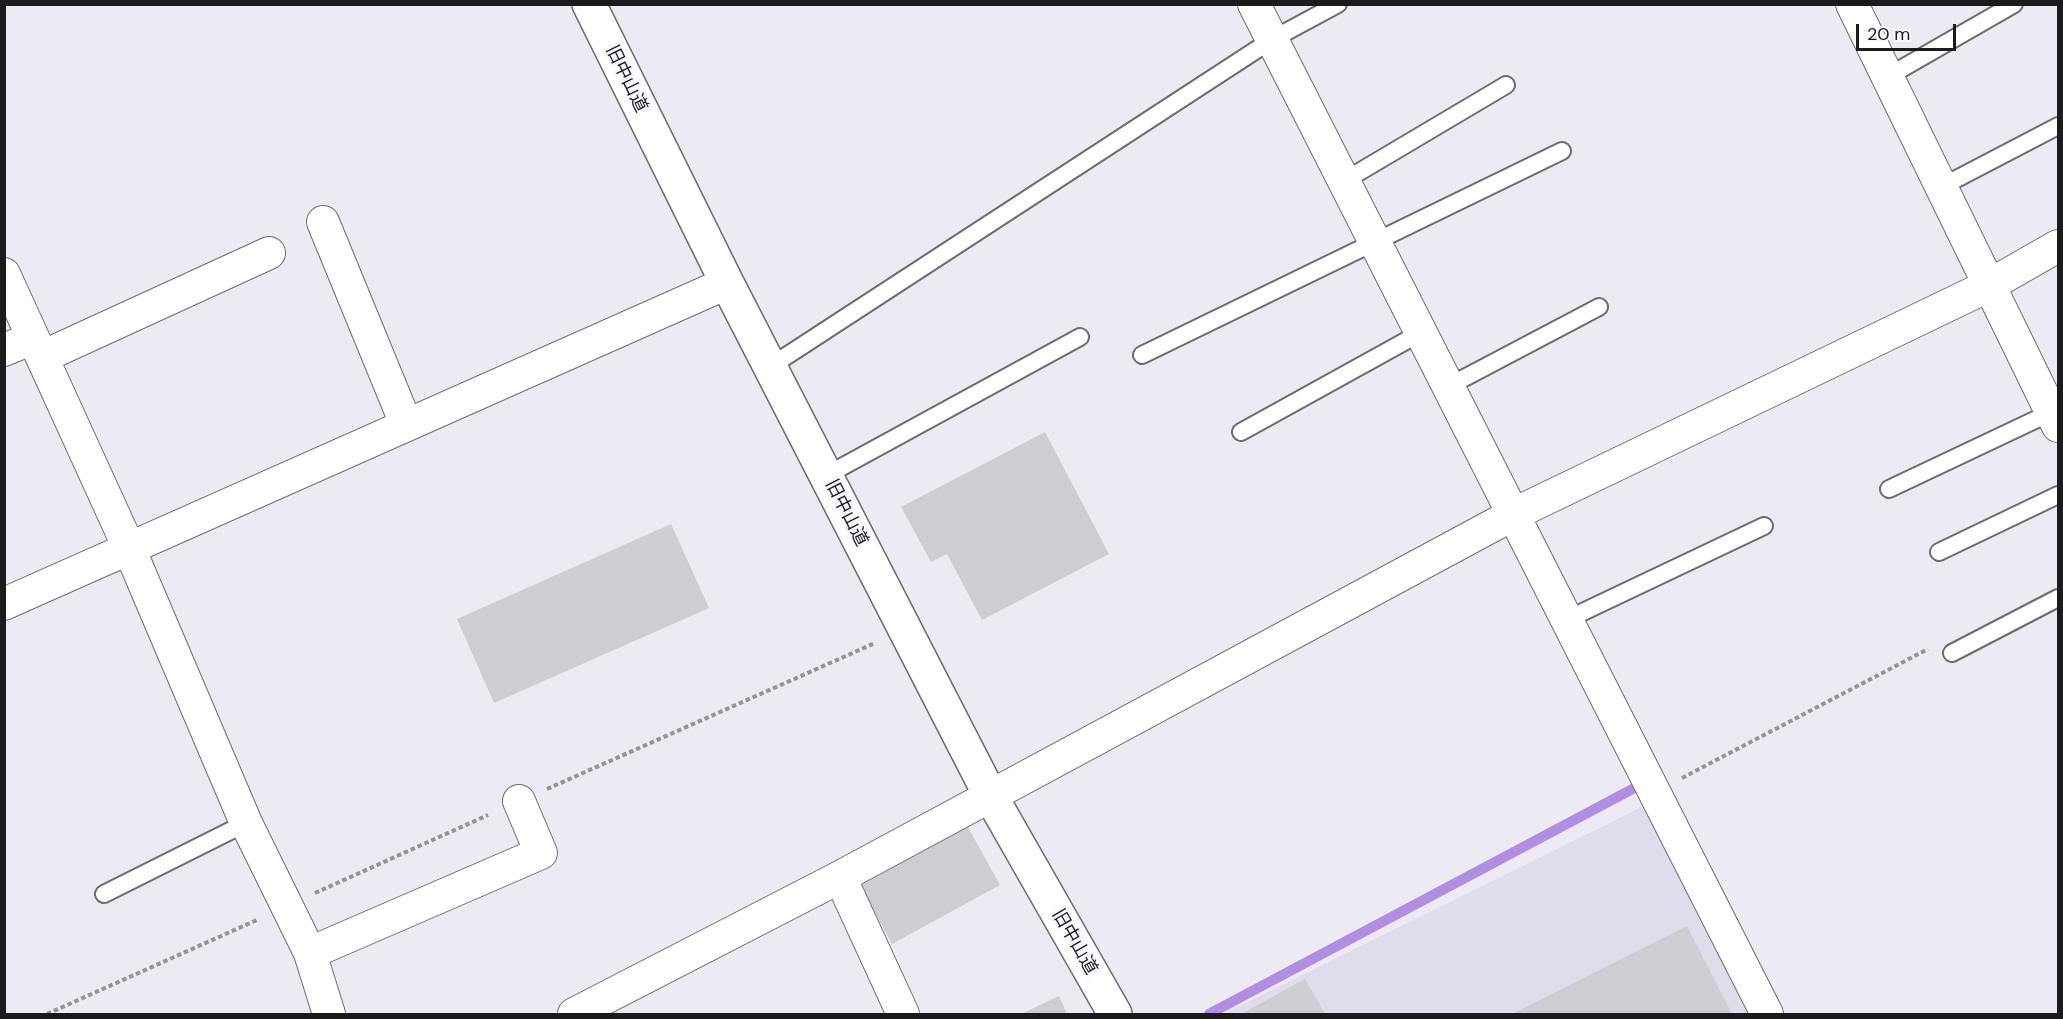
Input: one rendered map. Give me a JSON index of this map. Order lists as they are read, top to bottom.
{
  "streets": {
    "main road": ["旧中山道"]
  },
  "scale_bar": "20 m"
}
